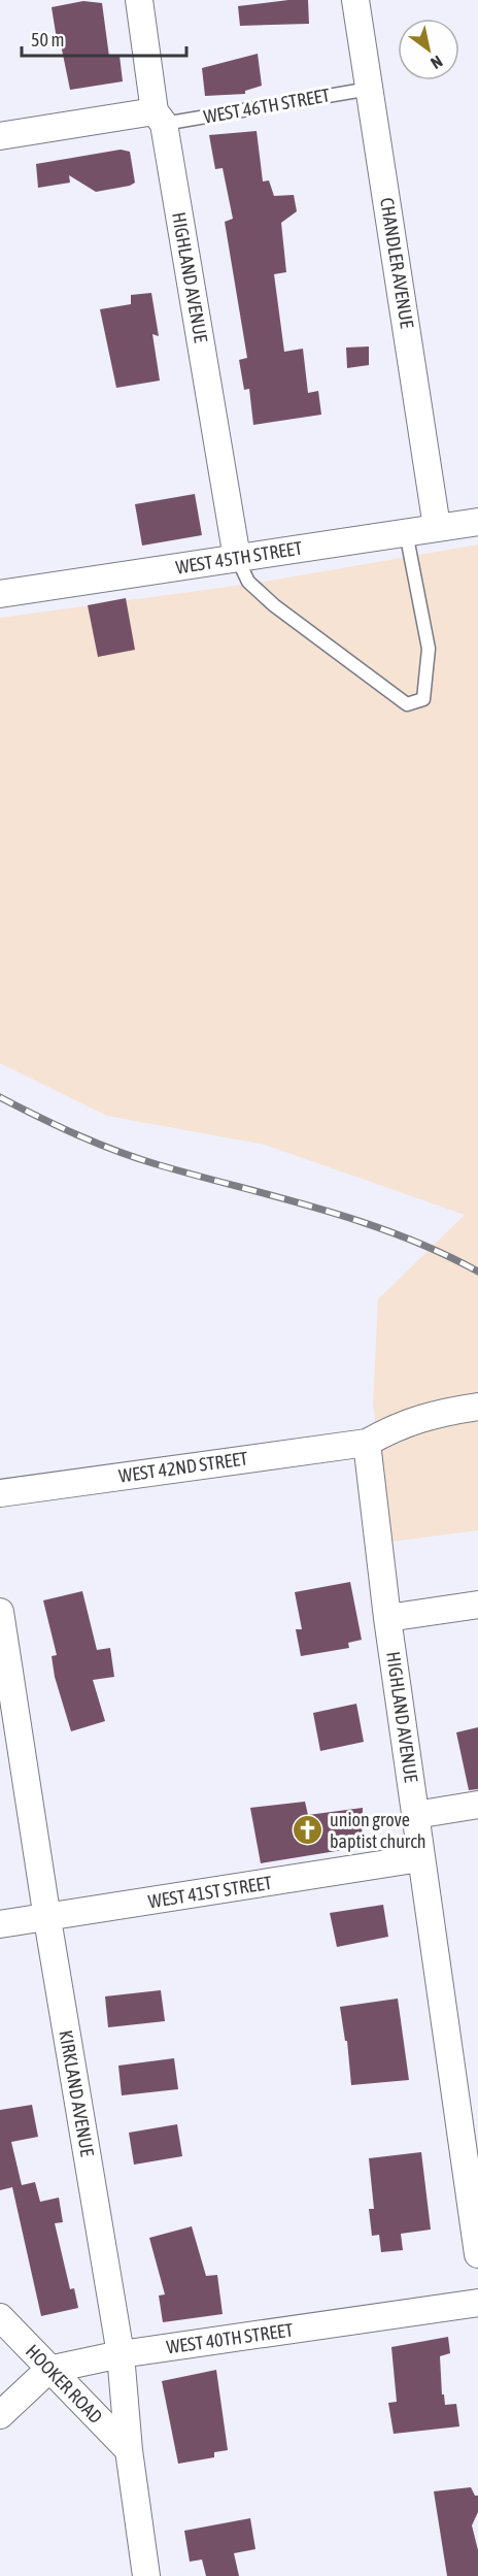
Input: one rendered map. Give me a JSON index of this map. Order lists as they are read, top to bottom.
{
  "streets": {
    "street": [
      "WEST 46TH STREET",
      "CHANDLER AVENUE",
      "HIGHLAND AVENUE",
      "WEST 45TH STREET",
      "WEST 42ND STREET",
      "WEST 41ST STREET",
      "KIRKLAND AVENUE",
      "WEST 40TH STREET",
      "HOOKER ROAD"
    ]
  },
  "crossings": [
    ["WEST 46TH STREET", "CHANDLER AVENUE"],
    ["WEST 46TH STREET", "HIGHLAND AVENUE"],
    ["CHANDLER AVENUE", "WEST 45TH STREET"],
    ["HIGHLAND AVENUE", "WEST 45TH STREET"],
    ["HIGHLAND AVENUE", "WEST 42ND STREET"],
    ["HIGHLAND AVENUE", "WEST 41ST STREET"],
    ["WEST 41ST STREET", "KIRKLAND AVENUE"],
    ["KIRKLAND AVENUE", "WEST 40TH STREET"],
    ["KIRKLAND AVENUE", "HOOKER ROAD"],
    ["WEST 40TH STREET", "HOOKER ROAD"]
  ],
  "places": {
    "church": ["union grove baptist church"]
  },
  "scale_bar": "50 m",
  "north": "bottom right"
}
